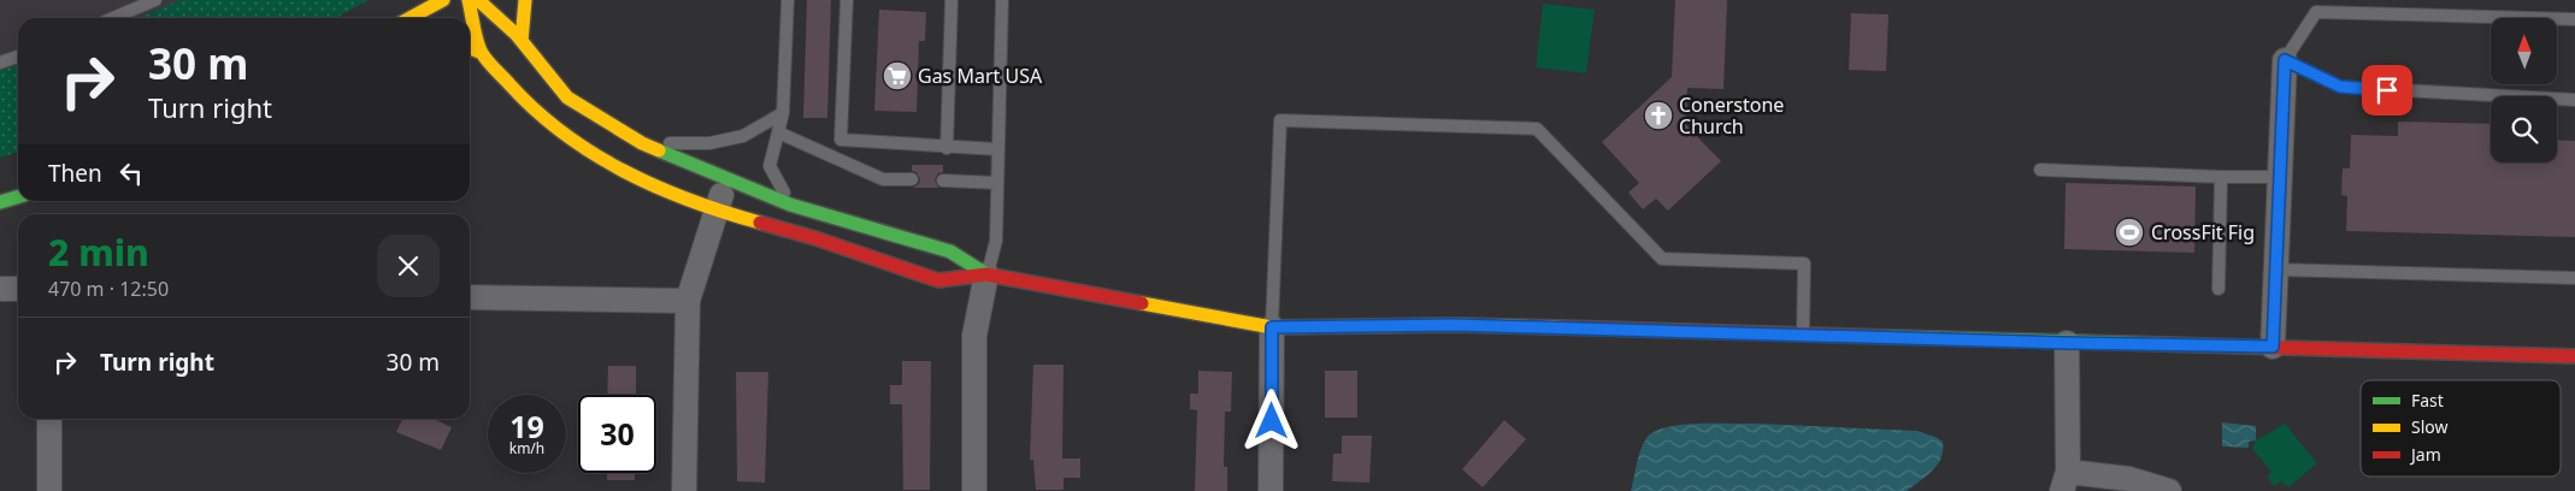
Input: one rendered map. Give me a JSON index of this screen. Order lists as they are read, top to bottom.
{
  "places": {
    "supermarket": ["Gas Mart USA"],
    "church": ["Conerstone Church"],
    "sports": ["CrossFit Fig"]
  },
  "legend": ["Fast", "Slow", "Jam"],
  "north": "top",
  "page": {
    "turn": ["30 m", "Turn right"],
    "then": "Then",
    "heading": ["2 min", "470 m · 12:50"],
    "list": [
      {
        "name": "Turn right",
        "value": "30 m"
      }
    ],
    "speed": "19 km/h",
    "limit": "30"
  }
}
